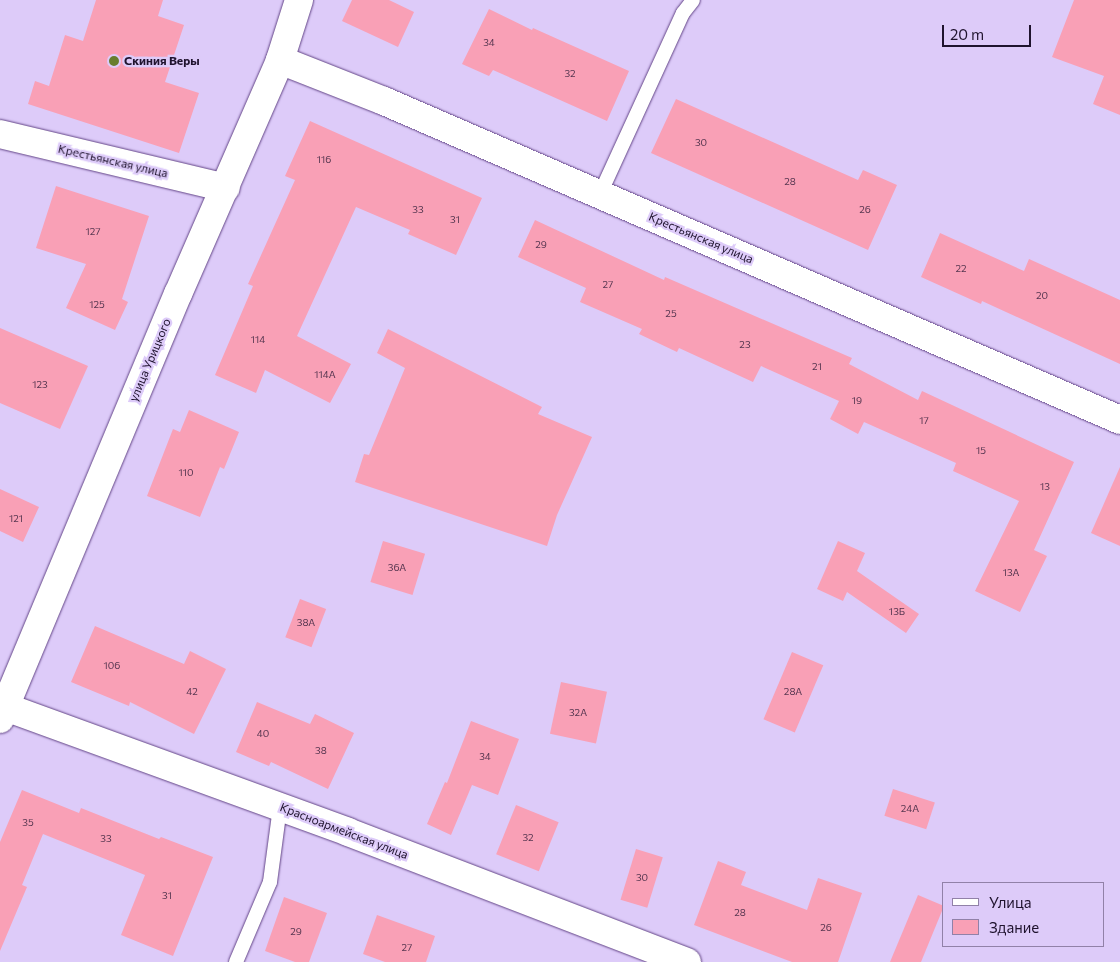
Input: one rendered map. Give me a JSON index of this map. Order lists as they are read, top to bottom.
{
  "streets": {
    "street": ["Крестьянская улица", "улица Урицкого", "Красноармейская улица"]
  },
  "crossings": [
    ["Крестьянская улица", "улица Урицкого"],
    ["улица Урицкого", "Красноармейская улица"]
  ],
  "places": ["Скиния Веры"],
  "house_numbers": [
    "34",
    "32",
    "30",
    "116",
    "28",
    "33",
    "26",
    "31",
    "127",
    "29",
    "22",
    "27",
    "20",
    "125",
    "25",
    "114",
    "23",
    "21",
    "114А",
    "123",
    "19",
    "17",
    "15",
    "110",
    "13",
    "121",
    "36А",
    "13А",
    "13Б",
    "38А",
    "106",
    "42",
    "28А",
    "32А",
    "40",
    "38",
    "34",
    "24А",
    "35",
    "32",
    "33",
    "30",
    "31",
    "28",
    "26",
    "29",
    "27"
  ],
  "legend": ["Улица", "Здание"],
  "scale_bar": "20 m"
}
